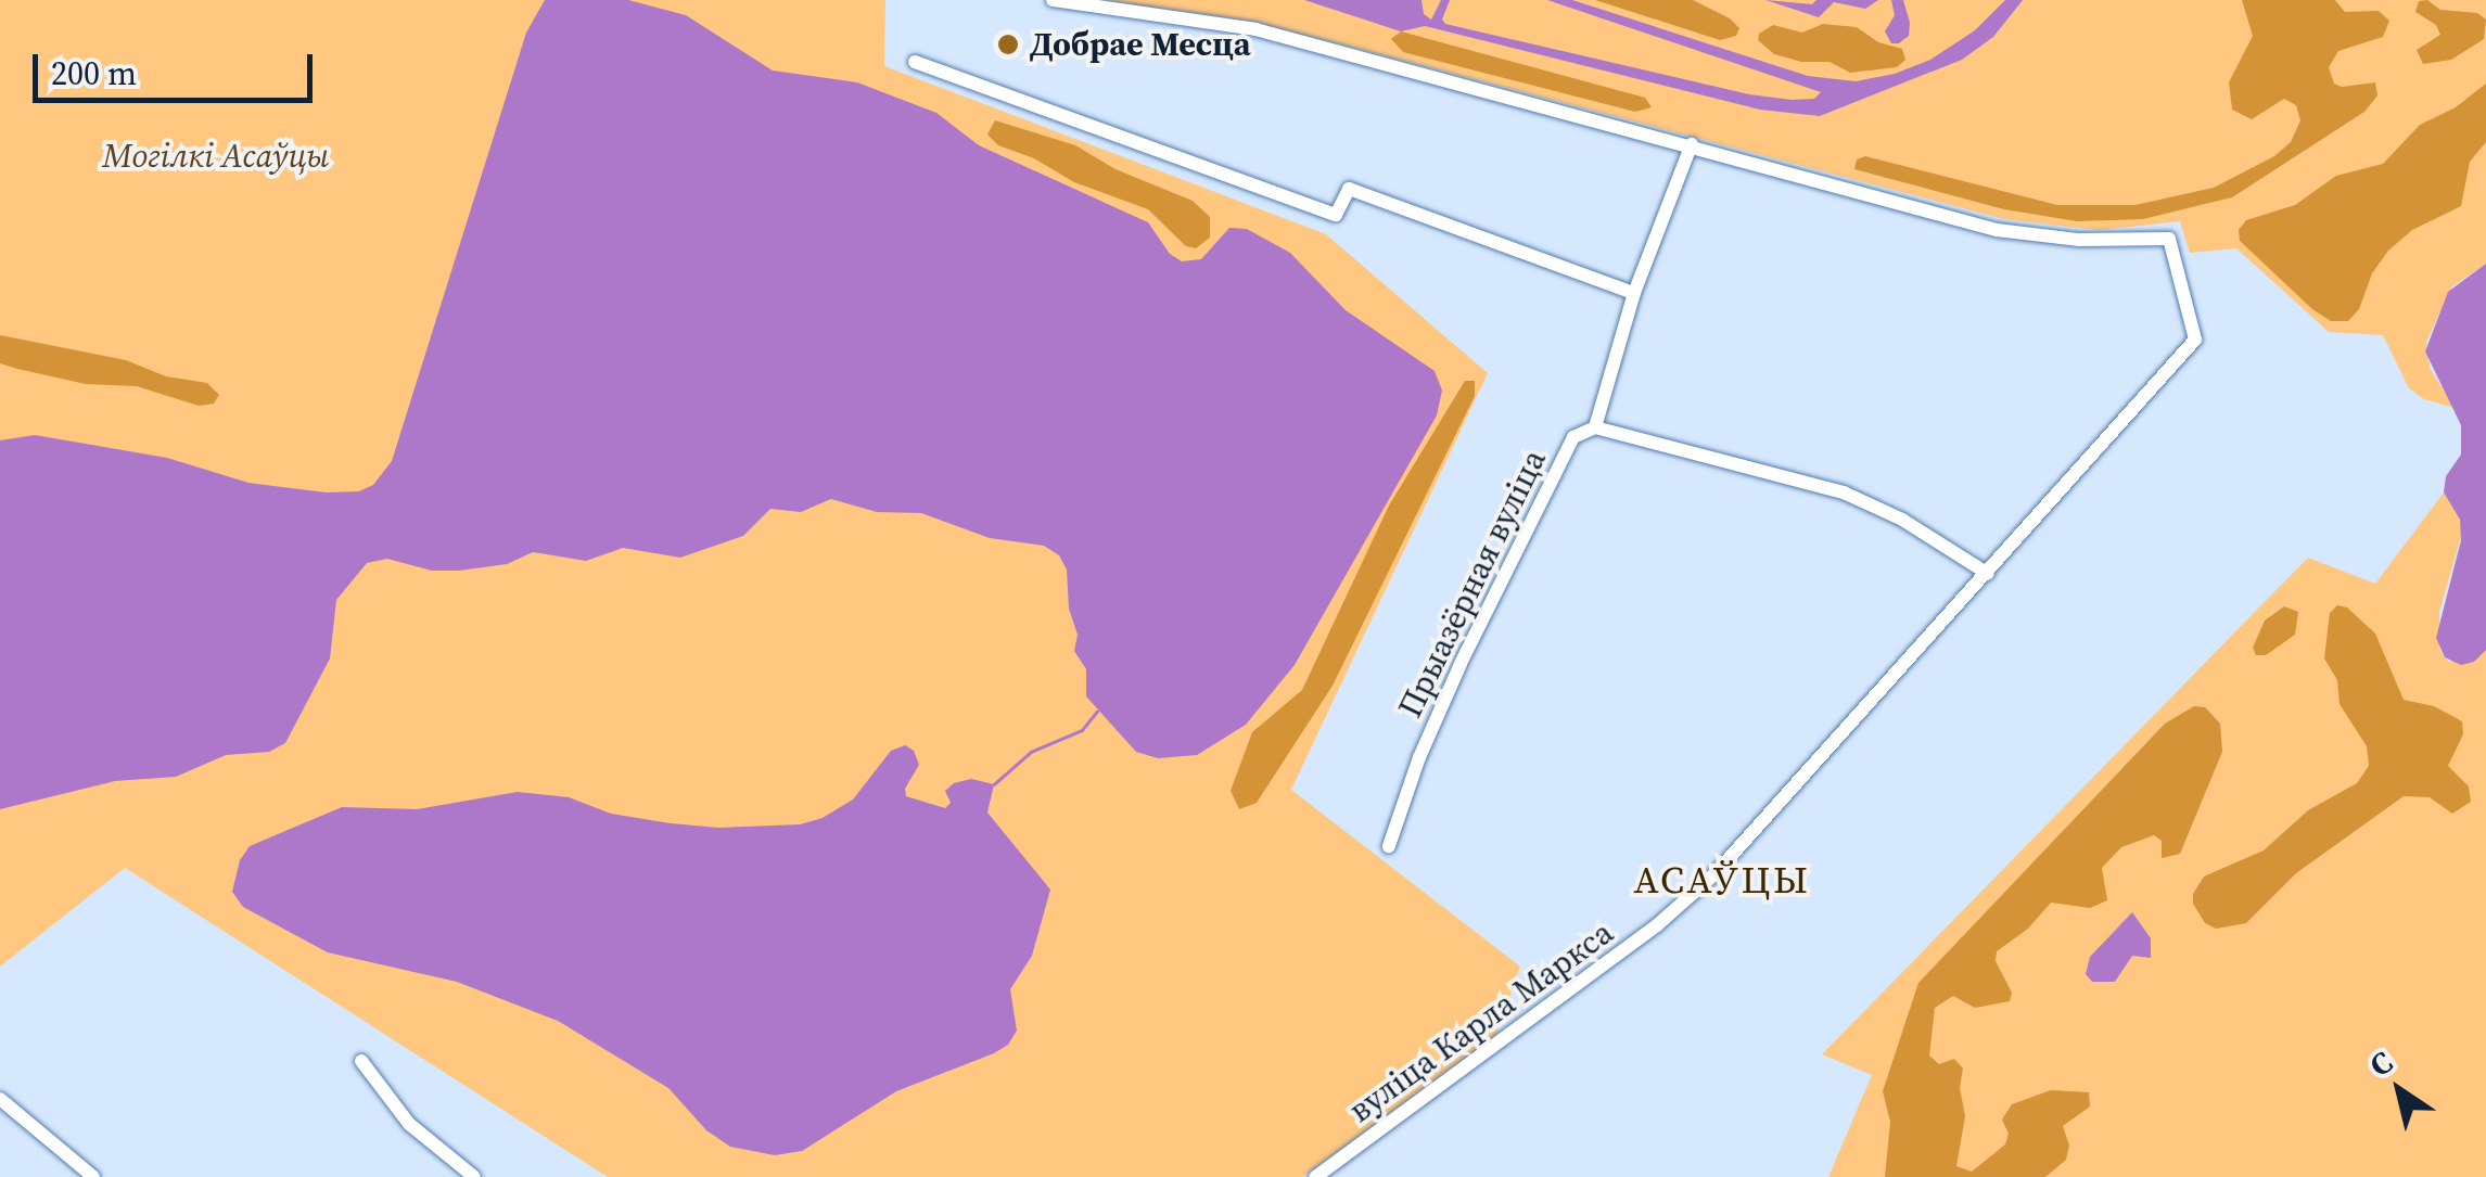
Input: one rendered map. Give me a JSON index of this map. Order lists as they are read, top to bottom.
{
  "streets": {
    "street": ["Прыазёрная вуліца", "вуліца Карла Маркса"]
  },
  "crossings": [
    ["Прыазёрная вуліца", "вуліца Карла Маркса"]
  ],
  "districts": ["АСАЎЦЫ"],
  "parks": ["Могілкі Асаўцы"],
  "places": ["Добрае Месца"],
  "scale_bar": "200 m",
  "north": "top left"
}
